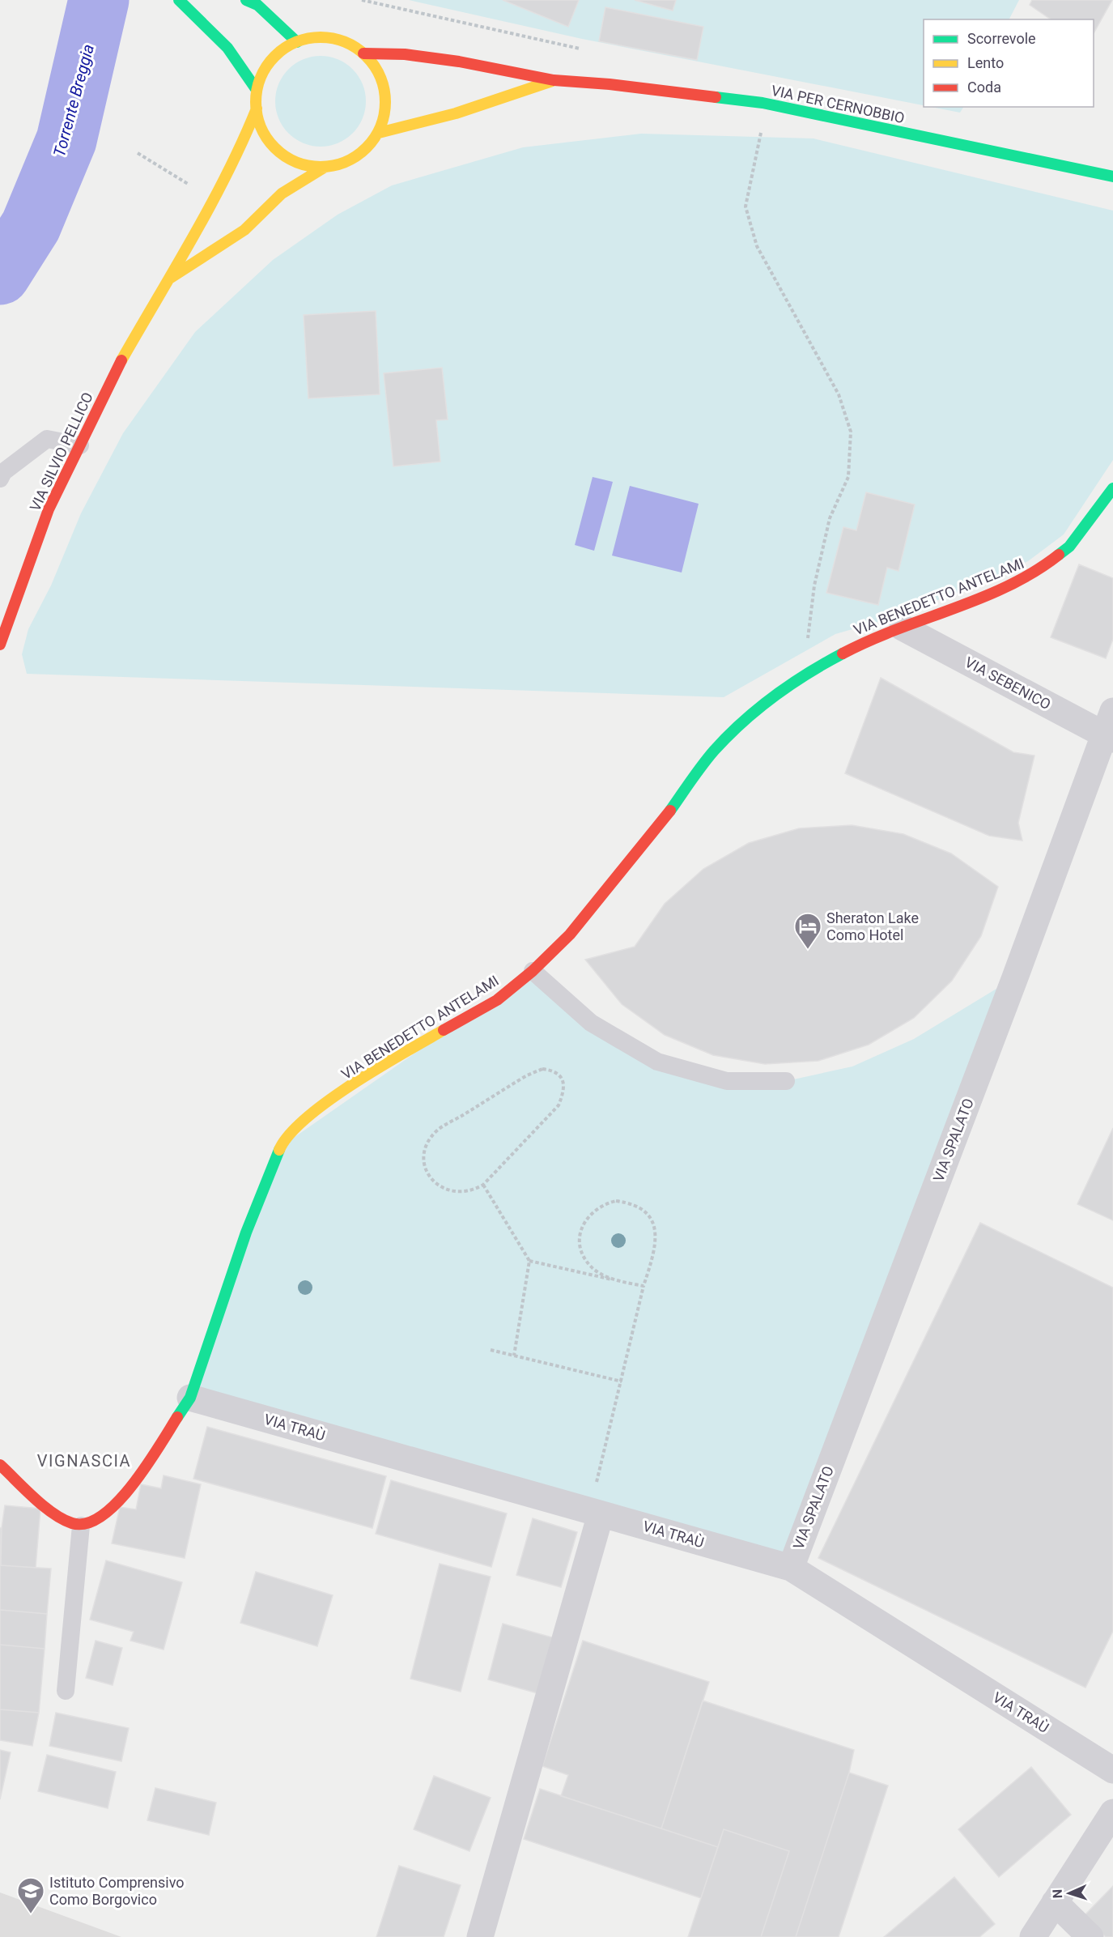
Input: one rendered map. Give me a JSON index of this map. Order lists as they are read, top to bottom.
{
  "streets": {
    "main road": ["VIA PER CERNOBBIO", "VIA SILVIO PELLICO", "VIA BENEDETTO ANTELAMI"],
    "street": ["VIA SEBENICO", "VIA SPALATO", "VIA TRAÙ"]
  },
  "crossings": [
    ["VIA PER CERNOBBIO", "VIA SILVIO PELLICO"],
    ["VIA BENEDETTO ANTELAMI", "VIA SEBENICO"],
    ["VIA BENEDETTO ANTELAMI", "VIA TRAÙ"],
    ["VIA SEBENICO", "VIA SPALATO"],
    ["VIA SPALATO", "VIA TRAÙ"]
  ],
  "districts": ["VIGNASCIA"],
  "water": ["Torrente Breggia"],
  "places": {
    "hotel": ["Sheraton Lake Como Hotel"],
    "school or university": ["Istituto Comprensivo Como Borgovico"]
  },
  "legend": ["Scorrevole", "Lento", "Coda"],
  "north": "left"
}
